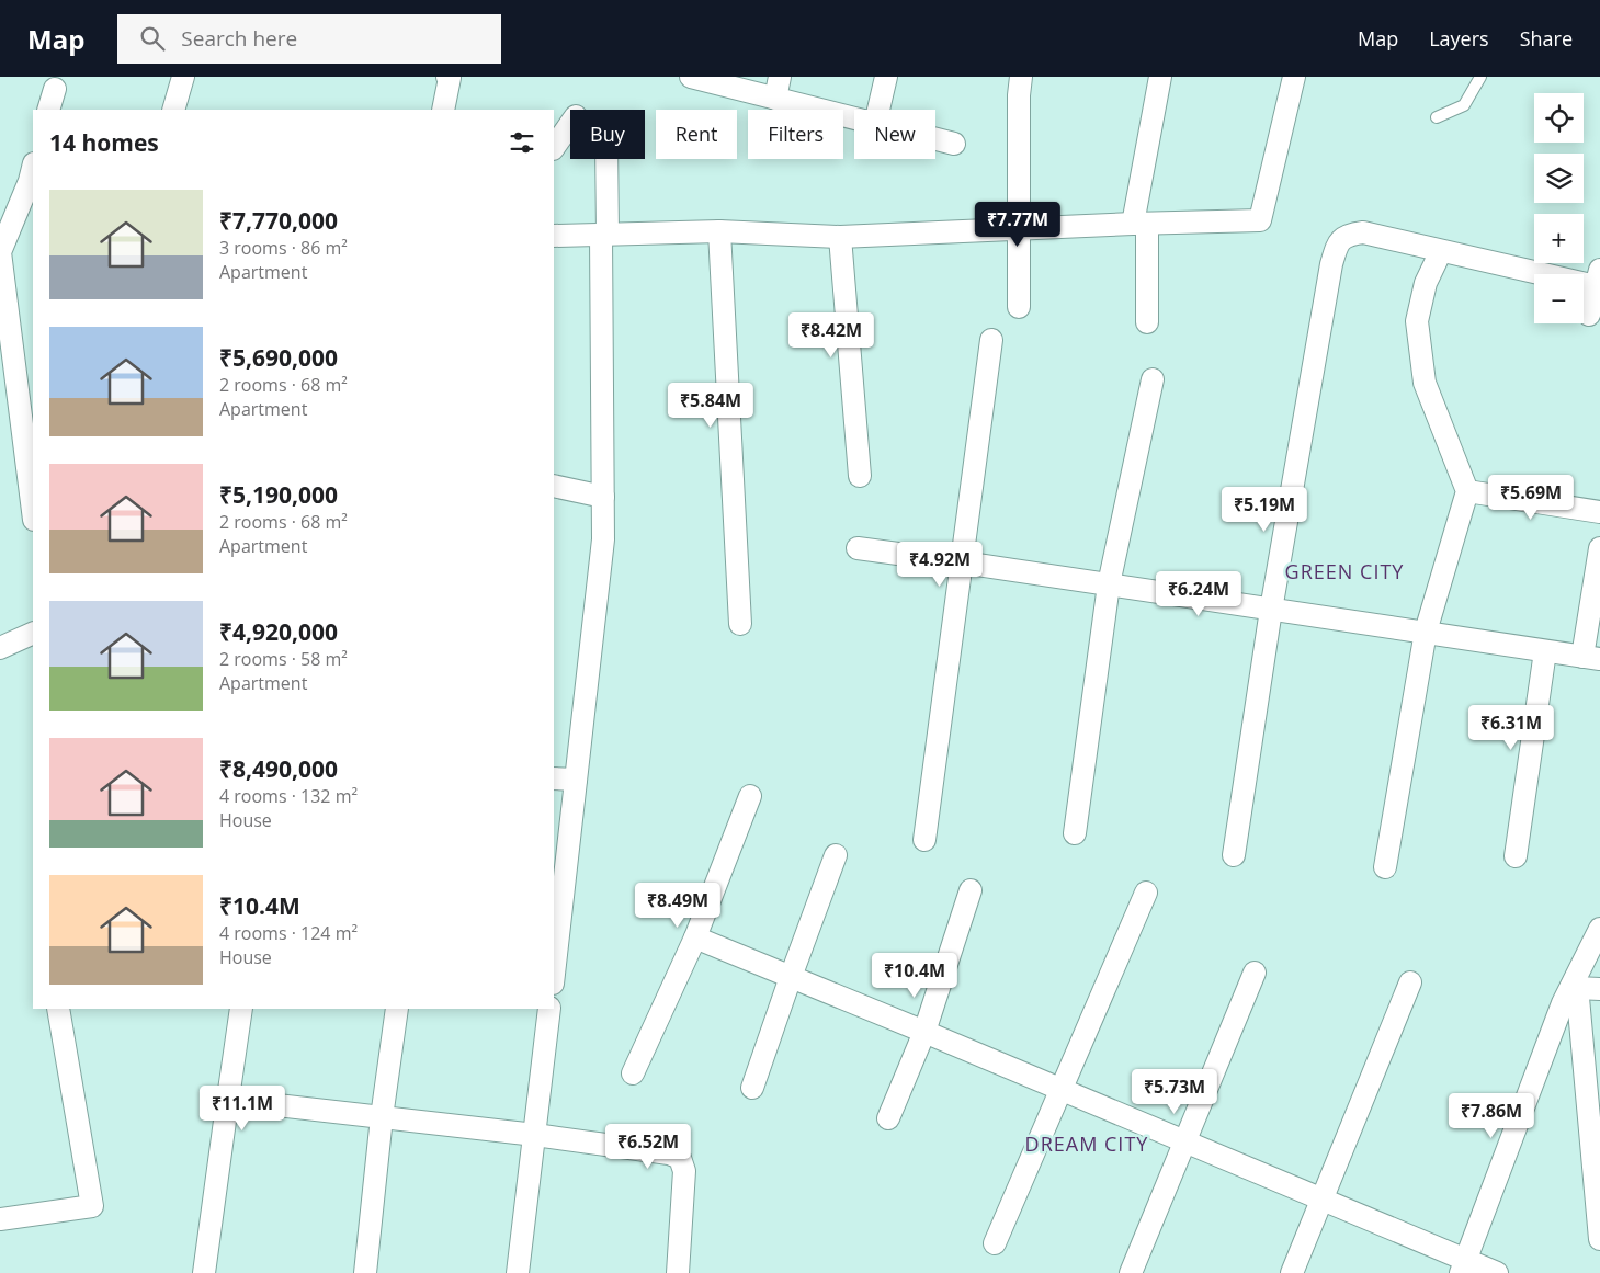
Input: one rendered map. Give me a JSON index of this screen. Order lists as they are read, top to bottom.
{
  "districts": ["GREEN CITY", "DREAM CITY"],
  "page": {
    "header": "Map",
    "search": "Search here",
    "nav": ["Map", "Layers", "Share"],
    "map_buttons": ["+", "−"],
    "chip": [
      "Buy",
      "Rent",
      "Filters",
      "New"
    ],
    "heading": "14 homes",
    "list": [
      {
        "name": "₹7,770,000",
        "note": "3 rooms · 86 m² · Apartment"
      },
      {
        "name": "₹5,690,000",
        "note": "2 rooms · 68 m² · Apartment"
      },
      {
        "name": "₹5,190,000",
        "note": "2 rooms · 68 m² · Apartment"
      },
      {
        "name": "₹4,920,000",
        "note": "2 rooms · 58 m² · Apartment"
      },
      {
        "name": "₹8,490,000",
        "note": "4 rooms · 132 m² · House"
      },
      {
        "name": "₹10.4M",
        "note": "4 rooms · 124 m² · House"
      }
    ],
    "price": [
      "₹7.77M",
      "₹8.42M",
      "₹5.84M",
      "₹5.69M",
      "₹5.19M",
      "₹4.92M",
      "₹6.24M",
      "₹6.31M",
      "₹8.49M",
      "₹10.4M",
      "₹5.73M",
      "₹11.1M",
      "₹7.86M",
      "₹6.52M"
    ]
  }
}
